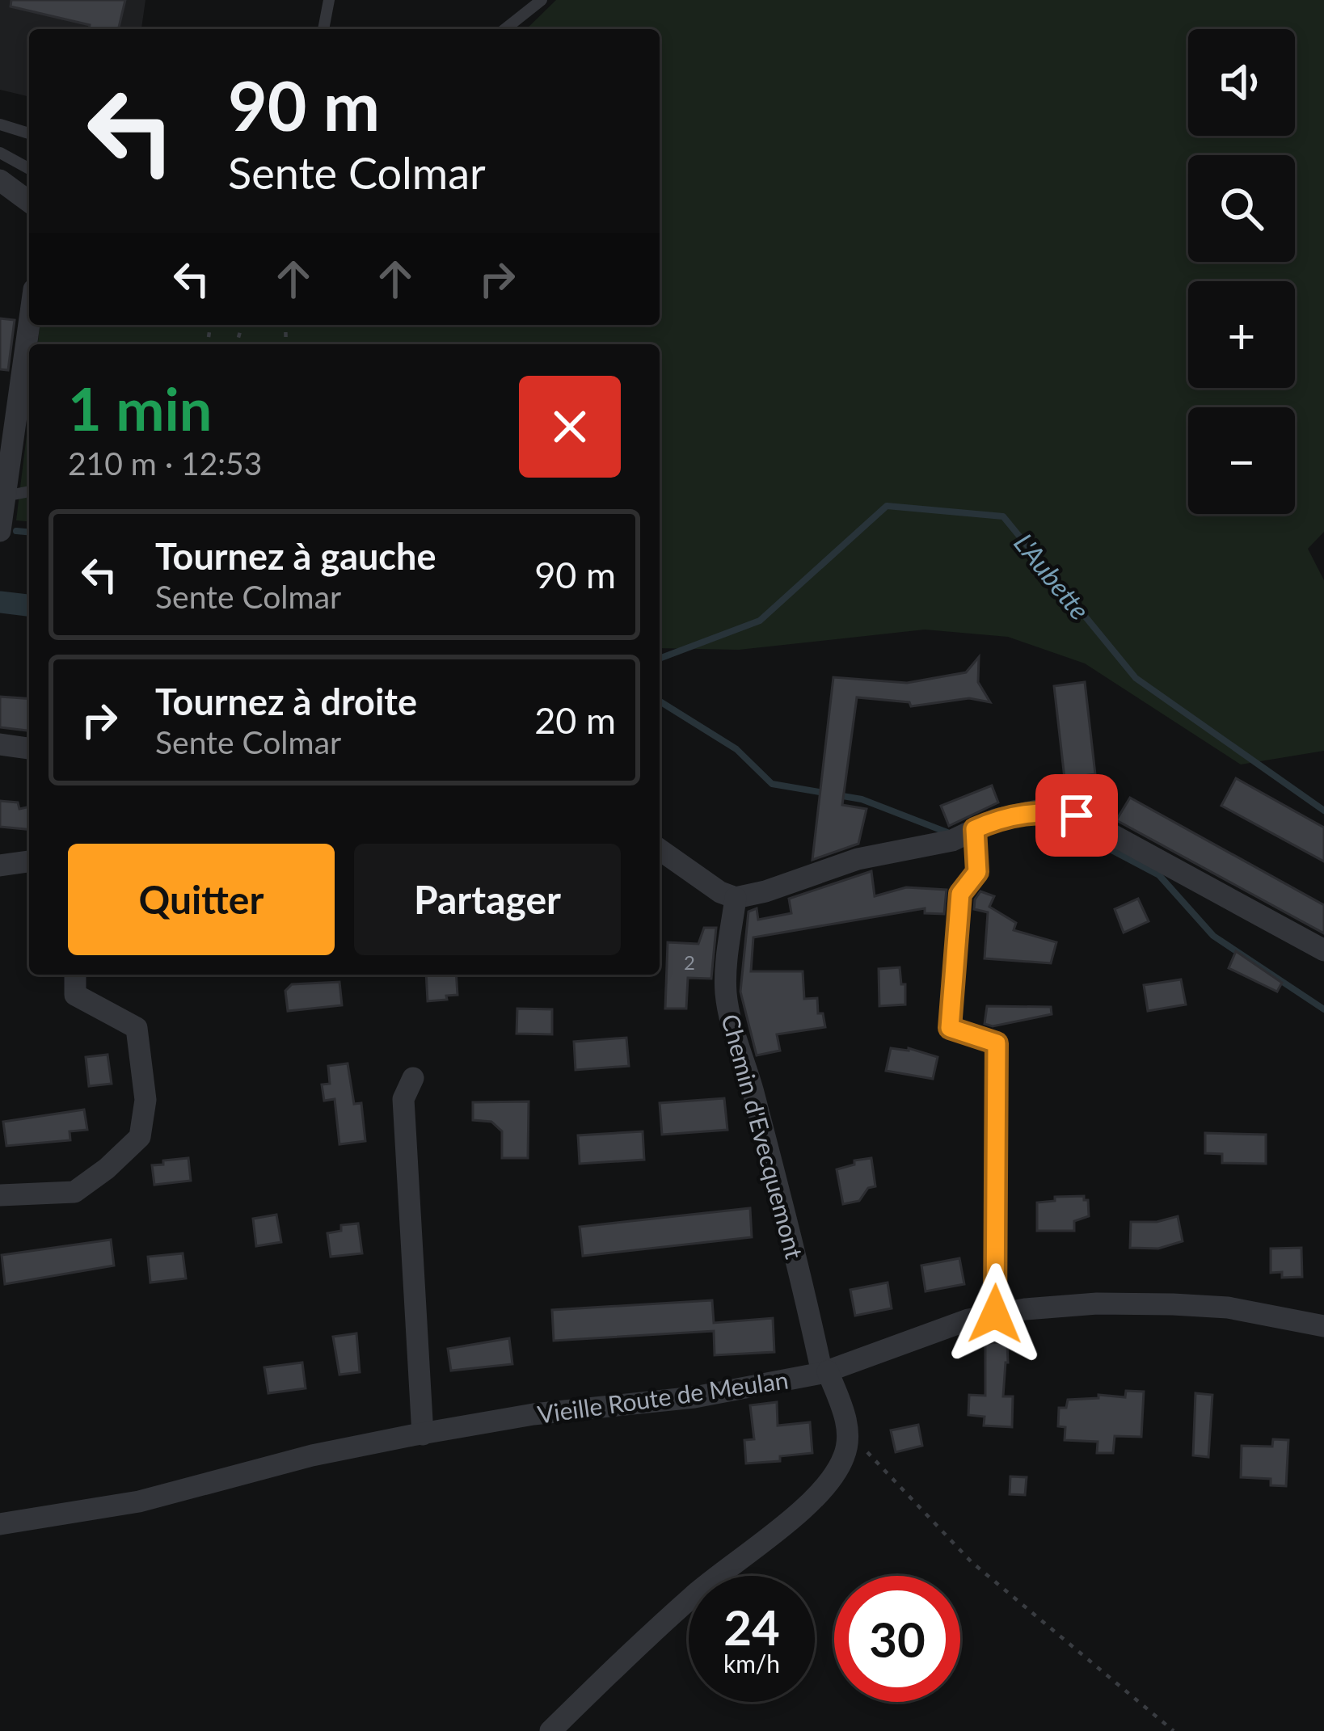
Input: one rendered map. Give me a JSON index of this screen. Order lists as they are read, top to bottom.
{
  "streets": {
    "street": ["Chemin d'Evecquemont", "Vieille Route de Meulan"]
  },
  "crossings": [
    ["Chemin d'Evecquemont", "Vieille Route de Meulan"]
  ],
  "water": ["L'Aubette"],
  "house_numbers": ["2"],
  "page": {
    "map_buttons": ["+", "−"],
    "turn": ["90 m", "Sente Colmar"],
    "heading": ["1 min", "210 m · 12:53"],
    "list": [
      {
        "name": "Tournez à gauche",
        "note": "Sente Colmar",
        "value": "90 m"
      },
      {
        "name": "Tournez à droite",
        "note": "Sente Colmar",
        "value": "20 m"
      }
    ],
    "buttons": ["Quitter", "Partager"],
    "speed": "24 km/h",
    "limit": "30"
  }
}
